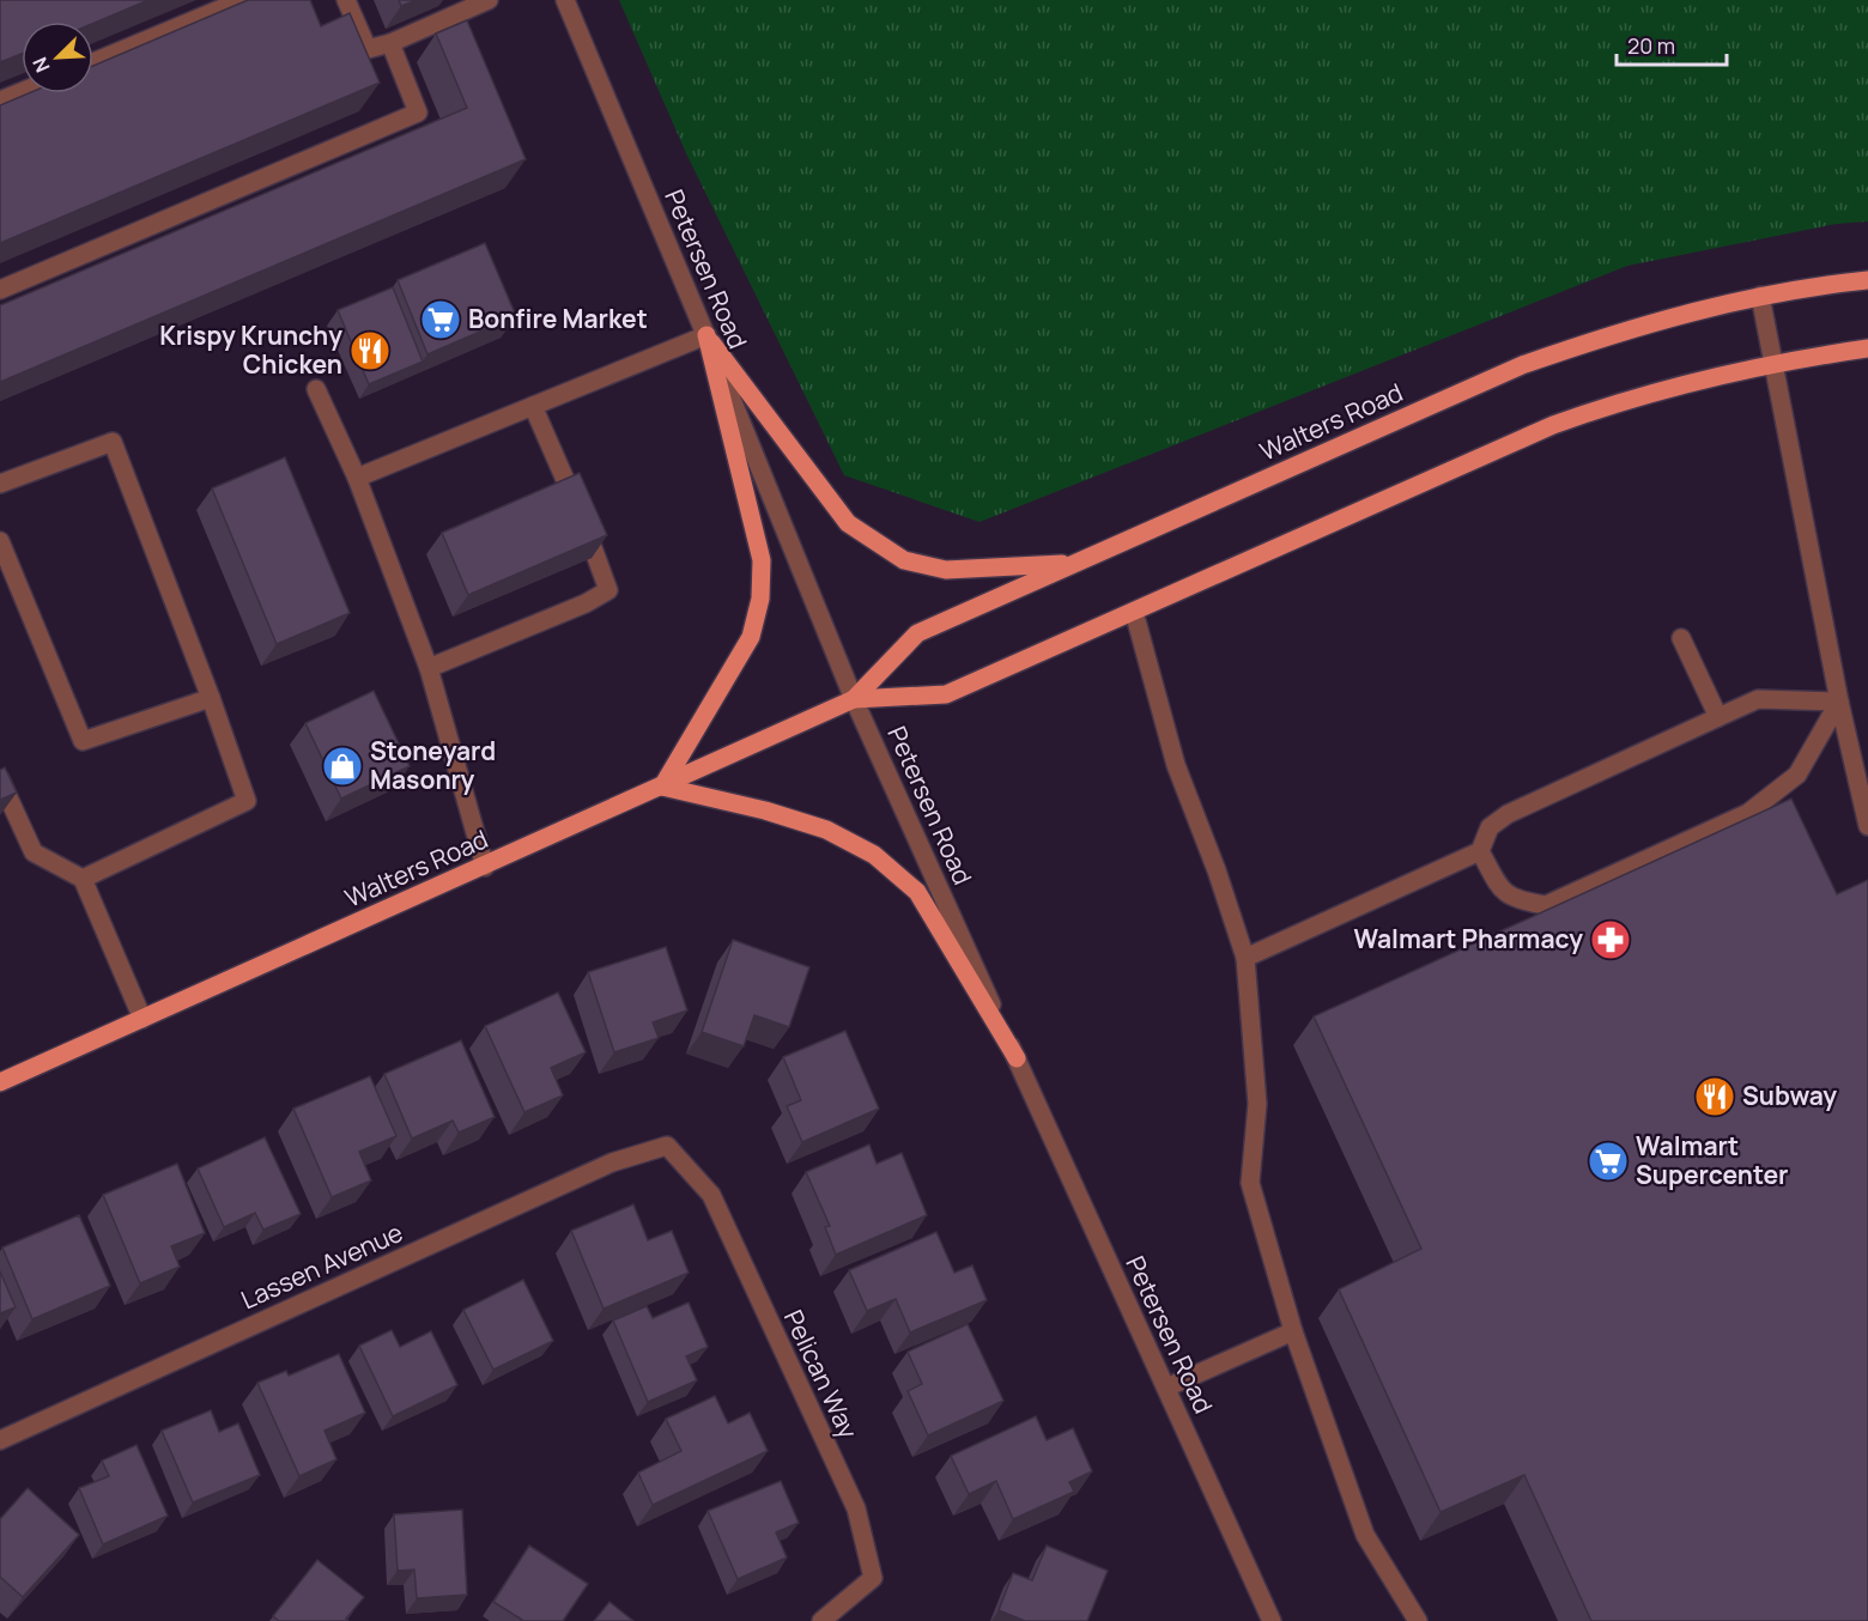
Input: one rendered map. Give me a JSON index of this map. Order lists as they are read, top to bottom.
{
  "streets": {
    "main road": ["Walters Road"],
    "street": ["Petersen Road", "Lassen Avenue", "Pelican Way"]
  },
  "crossings": [
    ["Petersen Road", "Walters Road"],
    ["Lassen Avenue", "Pelican Way"]
  ],
  "places": {
    "supermarket": ["Bonfire Market", "Walmart Supercenter"],
    "restaurant": ["Krispy Krunchy Chicken", "Subway"],
    "shop": ["Stoneyard Masonry"],
    "pharmacy": ["Walmart Pharmacy"]
  },
  "scale_bar": "20 m",
  "north": "bottom left"
}
